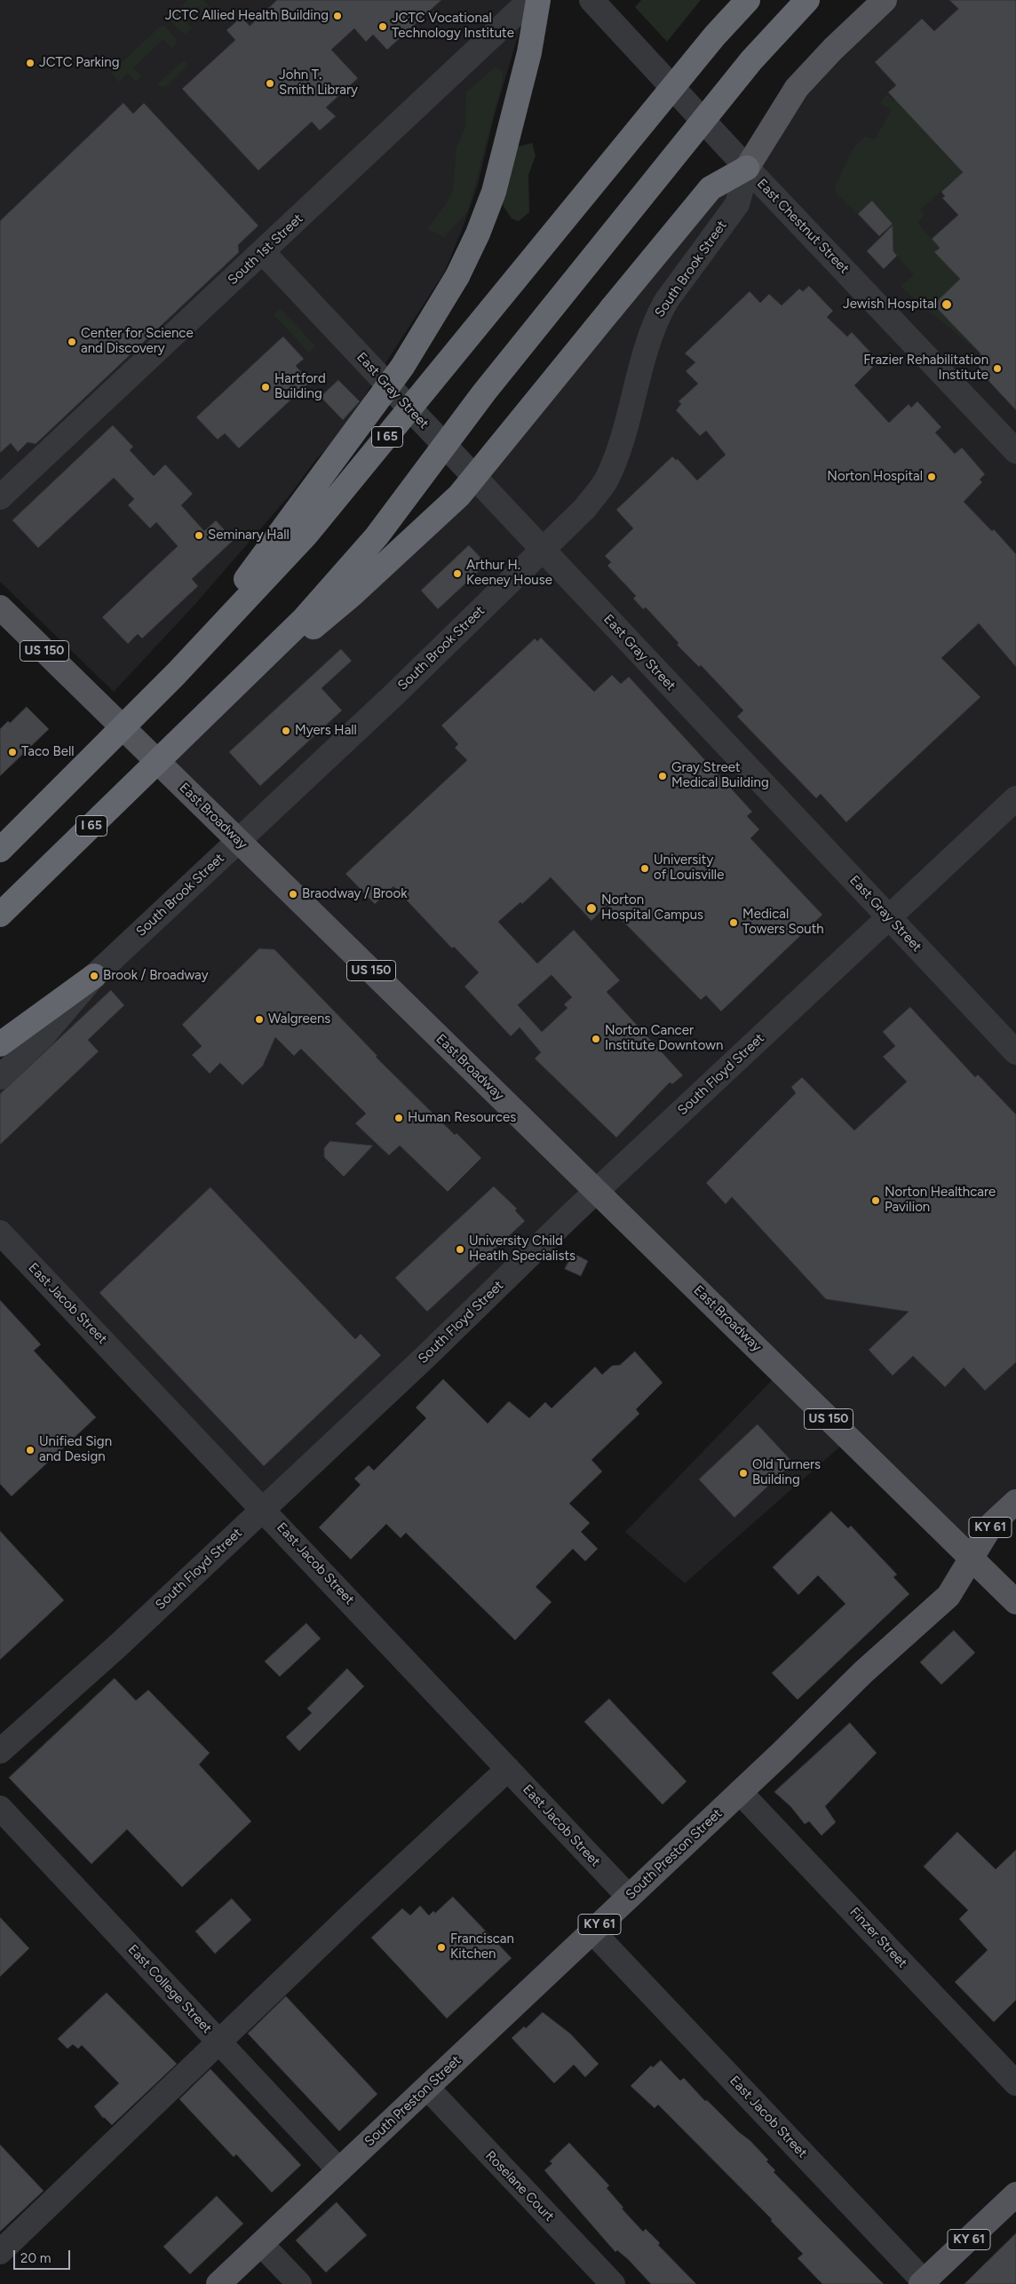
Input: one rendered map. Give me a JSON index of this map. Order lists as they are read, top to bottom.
{
  "streets": {
    "highway": ["I 65"],
    "main road": [
      "South Brook Street",
      "US 150",
      "East Broadway",
      "KY 61",
      "South Preston Street"
    ],
    "street": [
      "East Chestnut Street",
      "South 1st Street",
      "East Gray Street",
      "South Floyd Street",
      "East Jacob Street",
      "Finzer Street",
      "East College Street",
      "Roselane Court"
    ]
  },
  "crossings": [
    ["East Chestnut Street", "South Brook Street"],
    ["South 1st Street", "East Gray Street"],
    ["South Brook Street", "East Gray Street"],
    ["South Brook Street", "East Broadway"],
    ["East Gray Street", "South Floyd Street"],
    ["East Broadway", "South Floyd Street"],
    ["East Broadway", "South Preston Street"],
    ["South Floyd Street", "East Jacob Street"],
    ["East Jacob Street", "KY 61"],
    ["East Jacob Street", "South Preston Street"],
    ["South Preston Street", "Finzer Street"],
    ["South Preston Street", "East College Street"],
    ["South Preston Street", "Roselane Court"]
  ],
  "places": [
    "JCTC Allied Health Building",
    "JCTC Vocational Technology Institute",
    "JCTC Parking",
    "John T. Smith Library",
    "Jewish Hospital",
    "Center for Science and Discovery",
    "Frazier Rehabilitation Institute",
    "Hartford Building",
    "Norton Hospital",
    "Seminary Hall",
    "Arthur H. Keeney House",
    "Myers Hall",
    "Taco Bell",
    "Gray Street Medical Building",
    "University of Louisville",
    "Braodway / Brook",
    "Norton Hospital Campus",
    "Medical Towers South",
    "Brook / Broadway",
    "Walgreens",
    "Norton Cancer Institute Downtown",
    "Human Resources",
    "Norton Healthcare Pavilion",
    "University Child Heatlh Specialists",
    "Unified Sign and Design",
    "Old Turners Building",
    "Franciscan Kitchen"
  ],
  "scale_bar": "20 m"
}
